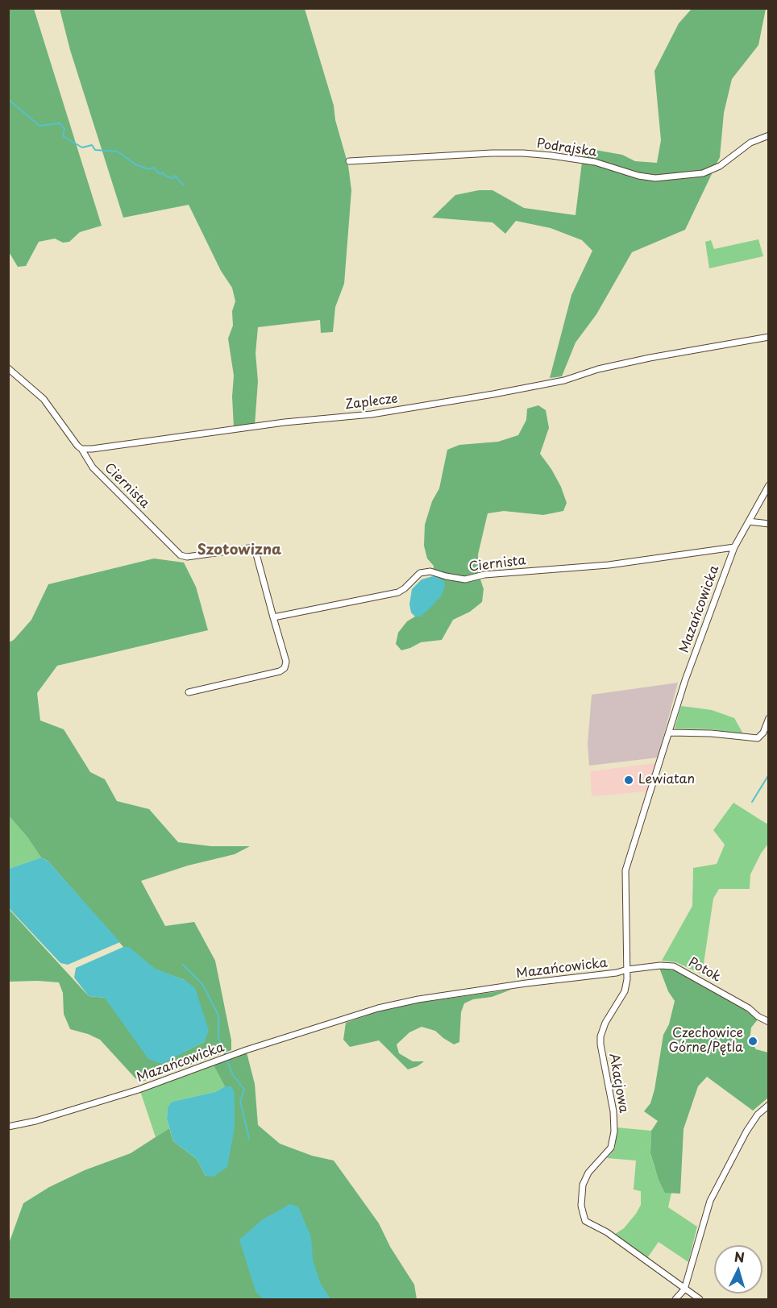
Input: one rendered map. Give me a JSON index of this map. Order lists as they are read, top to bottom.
{
  "streets": {
    "street": [
      "Podrajska",
      "Zaplecze",
      "Ciernista",
      "Mazańcowicka",
      "Potok",
      "Akacjowa"
    ]
  },
  "crossings": [
    ["Zaplecze", "Ciernista"],
    ["Ciernista", "Mazańcowicka"],
    ["Mazańcowicka", "Potok"],
    ["Mazańcowicka", "Akacjowa"],
    ["Potok", "Akacjowa"]
  ],
  "districts": ["Szotowizna"],
  "places": ["Lewiatan", "Czechowice Górne/Pętla"],
  "north": "top"
}
